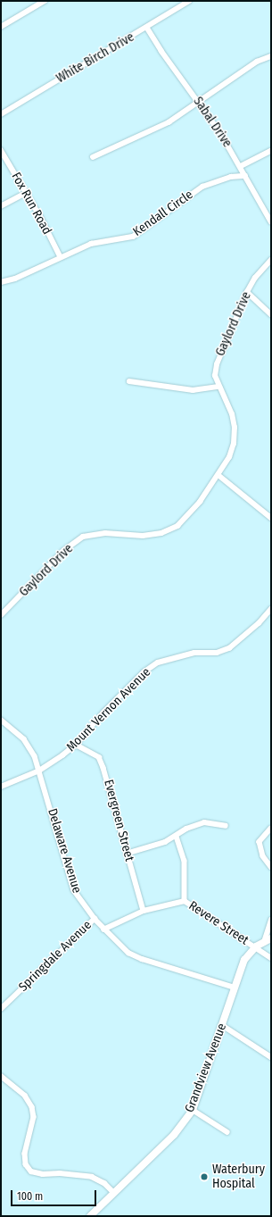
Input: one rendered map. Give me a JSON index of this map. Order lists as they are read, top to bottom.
{
  "streets": {
    "main road": ["Grandview Avenue"],
    "street": [
      "White Birch Drive",
      "Sabal Drive",
      "Fox Run Road",
      "Kendall Circle",
      "Gaylord Drive",
      "Mount Vernon Avenue",
      "Evergreen Street",
      "Delaware Avenue",
      "Revere Street",
      "Springdale Avenue"
    ]
  },
  "crossings": [
    ["White Birch Drive", "Sabal Drive"],
    ["Sabal Drive", "Kendall Circle"],
    ["Fox Run Road", "Kendall Circle"],
    ["Mount Vernon Avenue", "Evergreen Street"],
    ["Mount Vernon Avenue", "Delaware Avenue"],
    ["Delaware Avenue", "Springdale Avenue"],
    ["Delaware Avenue", "Grandview Avenue"],
    ["Revere Street", "Grandview Avenue"]
  ],
  "places": ["Waterbury Hospital"],
  "scale_bar": "100 m"
}
